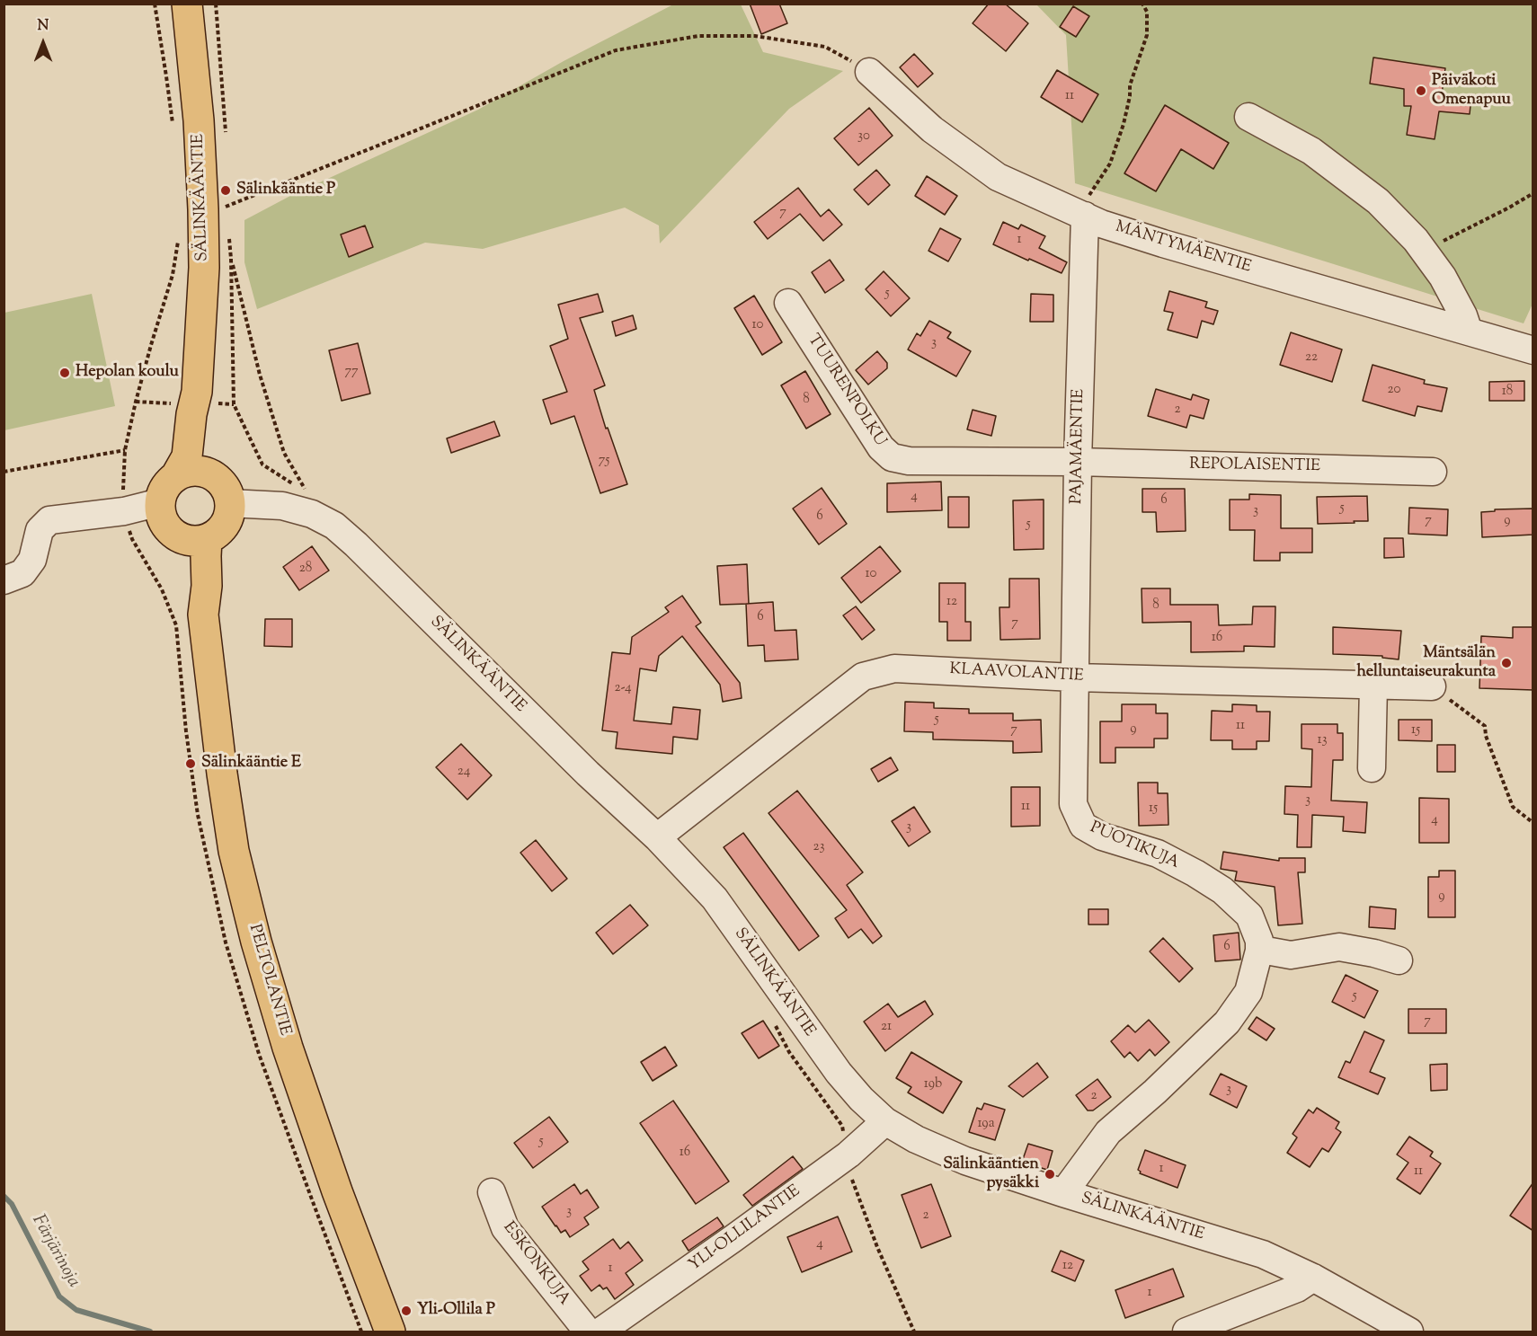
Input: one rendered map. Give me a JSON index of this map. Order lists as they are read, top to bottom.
{
  "streets": {
    "main road": ["SÄLINKÄÄNTIE", "PELTOLANTIE"],
    "street": [
      "MÄNTYMÄENTIE",
      "TUURENPOLKU",
      "PAJAMÄENTIE",
      "REPOLAISENTIE",
      "KLAAVOLANTIE",
      "PUOTIKUJA",
      "YLI-OLLILANTIE",
      "ESKONKUJA"
    ]
  },
  "crossings": [
    ["SÄLINKÄÄNTIE", "KLAAVOLANTIE"],
    ["SÄLINKÄÄNTIE", "PUOTIKUJA"],
    ["SÄLINKÄÄNTIE", "PELTOLANTIE"],
    ["SÄLINKÄÄNTIE", "YLI-OLLILANTIE"],
    ["MÄNTYMÄENTIE", "PAJAMÄENTIE"],
    ["TUURENPOLKU", "PAJAMÄENTIE"],
    ["TUURENPOLKU", "REPOLAISENTIE"],
    ["PAJAMÄENTIE", "REPOLAISENTIE"],
    ["PAJAMÄENTIE", "KLAAVOLANTIE"],
    ["PAJAMÄENTIE", "PUOTIKUJA"],
    ["KLAAVOLANTIE", "PUOTIKUJA"]
  ],
  "water": ["Färjärinoja"],
  "places": [
    "Päiväkoti Omenapuu",
    "Sälinkääntie P",
    "Hepolan koulu",
    "Mäntsälän helluntaiseurakunta",
    "Sälinkääntie E",
    "Sälinkääntien pysäkki",
    "Yli-Ollila P"
  ],
  "house_numbers": [
    "11",
    "30",
    "7",
    "1",
    "5",
    "10",
    "3",
    "22",
    "77",
    "20",
    "18",
    "8",
    "2",
    "75",
    "4",
    "6",
    "5",
    "3",
    "6",
    "7",
    "9",
    "5",
    "28",
    "10",
    "12",
    "8",
    "6",
    "7",
    "16",
    "2-4",
    "5",
    "11",
    "9",
    "7",
    "15",
    "13",
    "24",
    "3",
    "11",
    "15",
    "4",
    "3",
    "23",
    "9",
    "6",
    "5",
    "7",
    "21",
    "19b",
    "3",
    "2",
    "19a",
    "5",
    "16",
    "1",
    "11",
    "3",
    "2",
    "4",
    "12",
    "1",
    "1"
  ],
  "north": "top"
}
